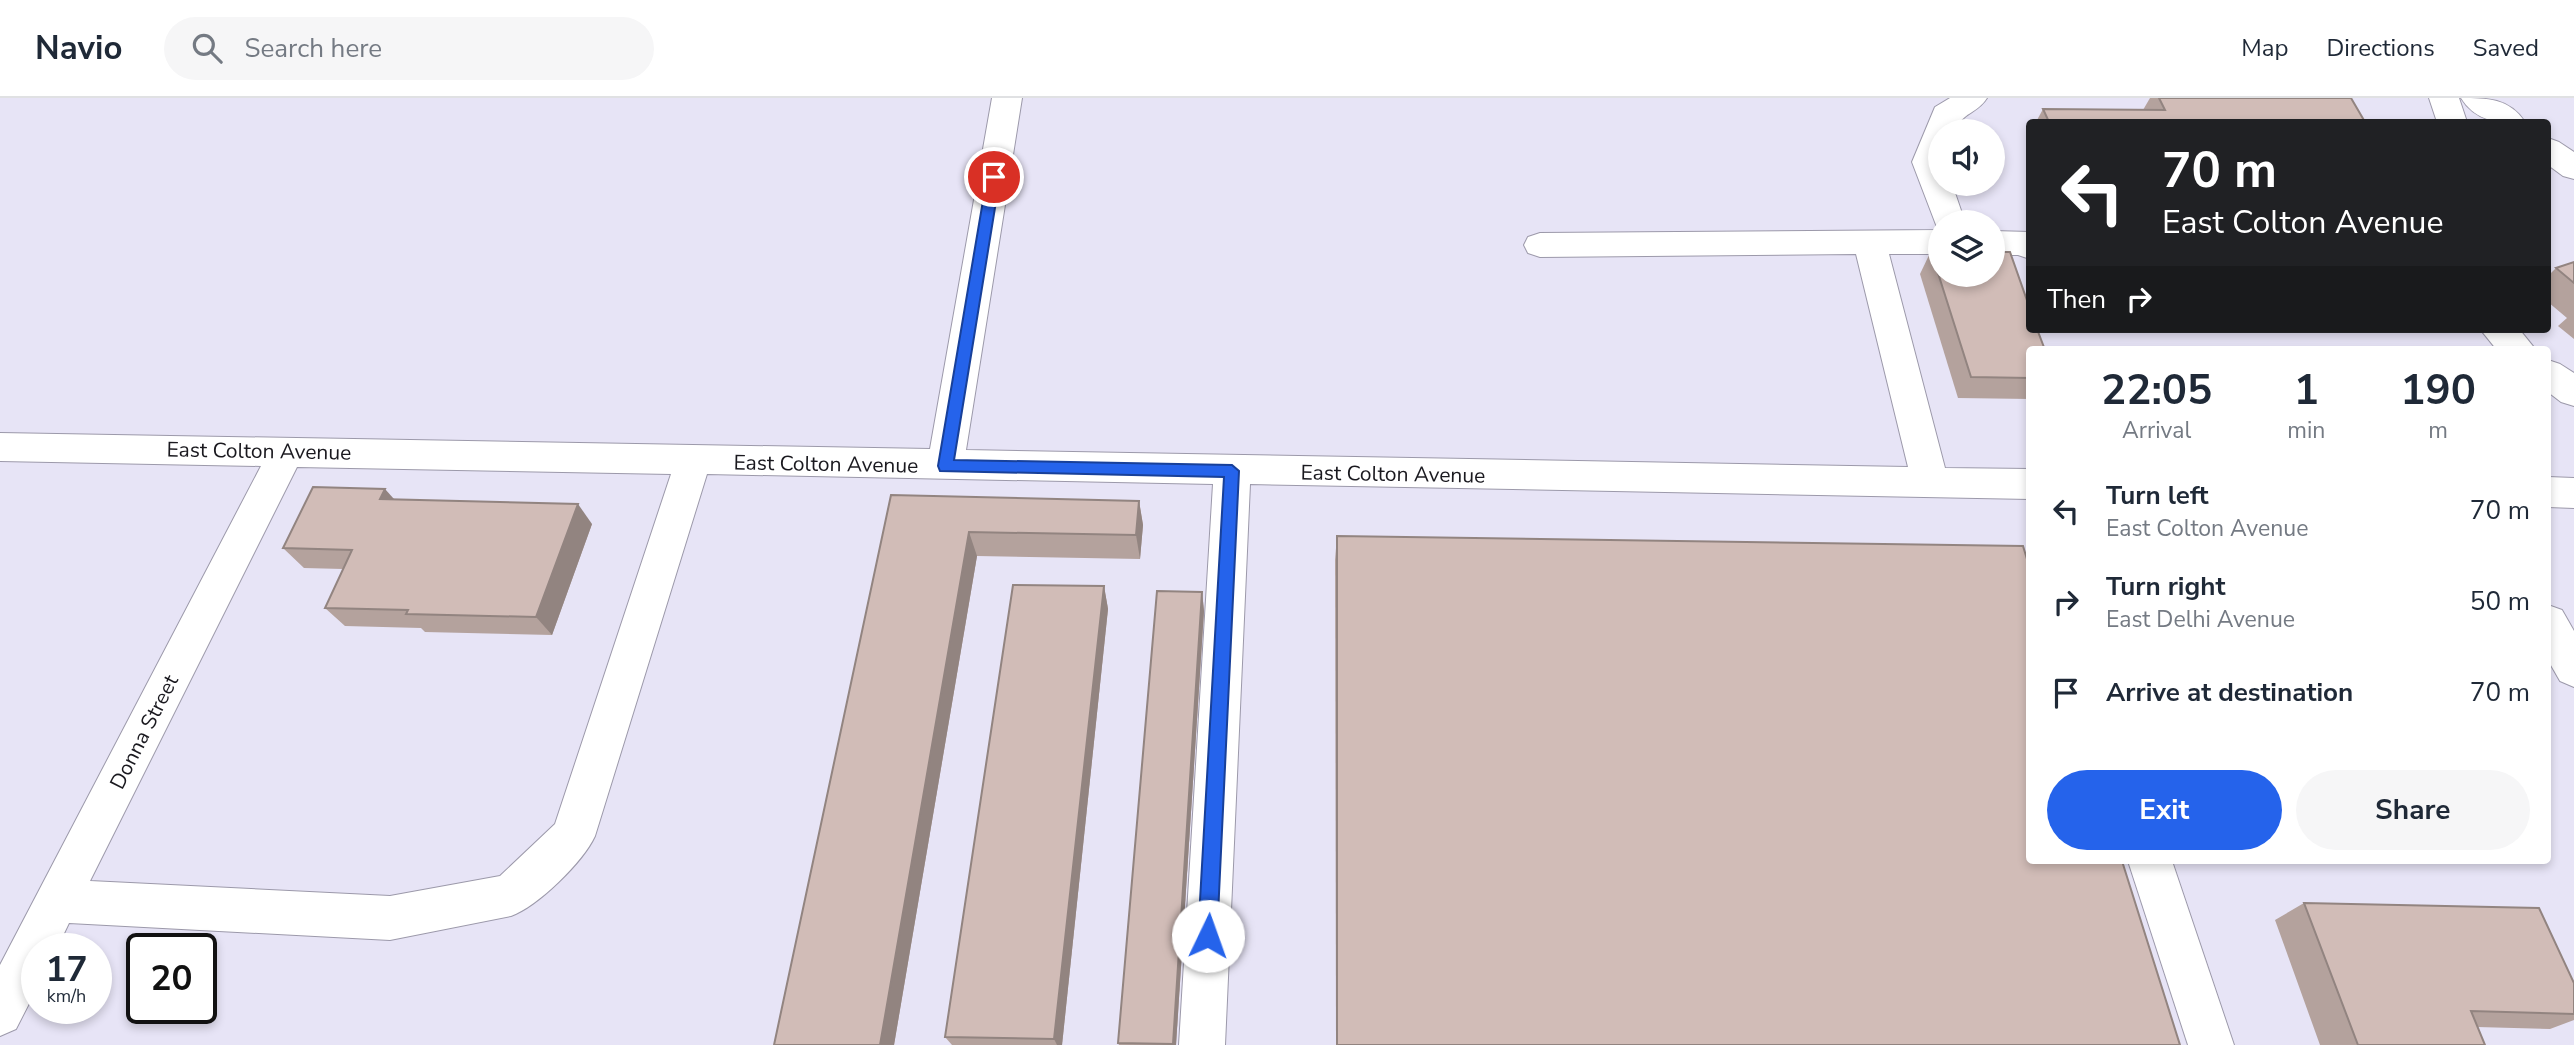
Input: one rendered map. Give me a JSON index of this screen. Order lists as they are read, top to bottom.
{
  "streets": {
    "street": ["East Colton Avenue", "Donna Street"]
  },
  "crossings": [
    ["East Colton Avenue", "Donna Street"]
  ],
  "page": {
    "header": "Navio",
    "search": "Search here",
    "nav": ["Map", "Directions", "Saved"],
    "turn": ["70 m", "East Colton Avenue"],
    "then": "Then",
    "eta": [
      "22:05",
      "Arrival",
      "1",
      "min",
      "190",
      "m"
    ],
    "list": [
      {
        "name": "Turn left",
        "note": "East Colton Avenue",
        "value": "70 m"
      },
      {
        "name": "Turn right",
        "note": "East Delhi Avenue",
        "value": "50 m"
      },
      {
        "name": "Arrive at destination",
        "value": "70 m"
      }
    ],
    "buttons": ["Exit", "Share"],
    "speed": "17 km/h",
    "limit": "20"
  }
}
